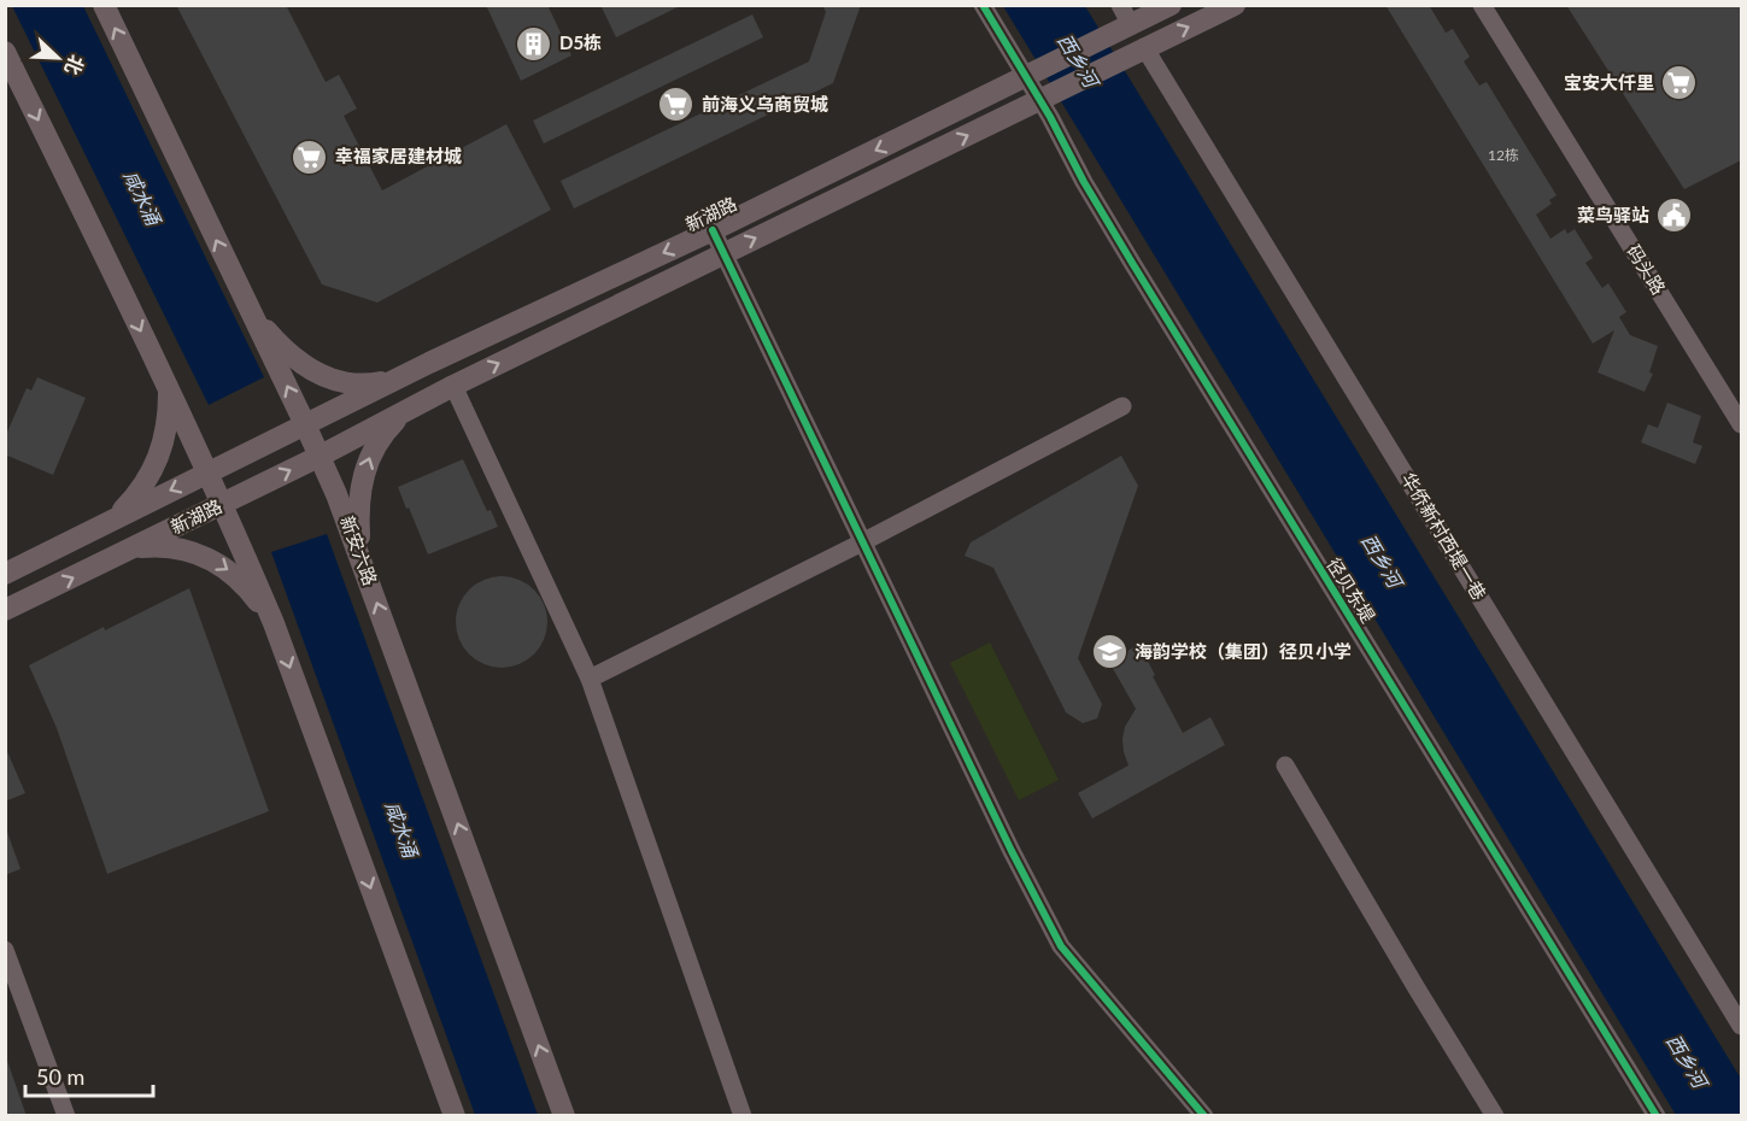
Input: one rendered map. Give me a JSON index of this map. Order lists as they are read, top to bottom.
{
  "streets": {
    "main road": ["新湖路", "新安六路"],
    "street": ["码头路", "华侨新村西堤一巷", "径贝东堤"]
  },
  "crossings": [
    ["新湖路", "华侨新村西堤一巷"],
    ["新湖路", "新安六路"],
    ["新湖路", "径贝东堤"]
  ],
  "water": ["西乡河", "咸水涌"],
  "places": {
    "building": ["D5栋"],
    "supermarket": ["宝安大仟里", "前海义乌商贸城", "幸福家居建材城"],
    "public building": ["菜鸟驿站"],
    "school or university": ["海韵学校（集团）径贝小学"]
  },
  "house_numbers": ["12栋"],
  "scale_bar": "50 m",
  "north": "bottom right"
}
